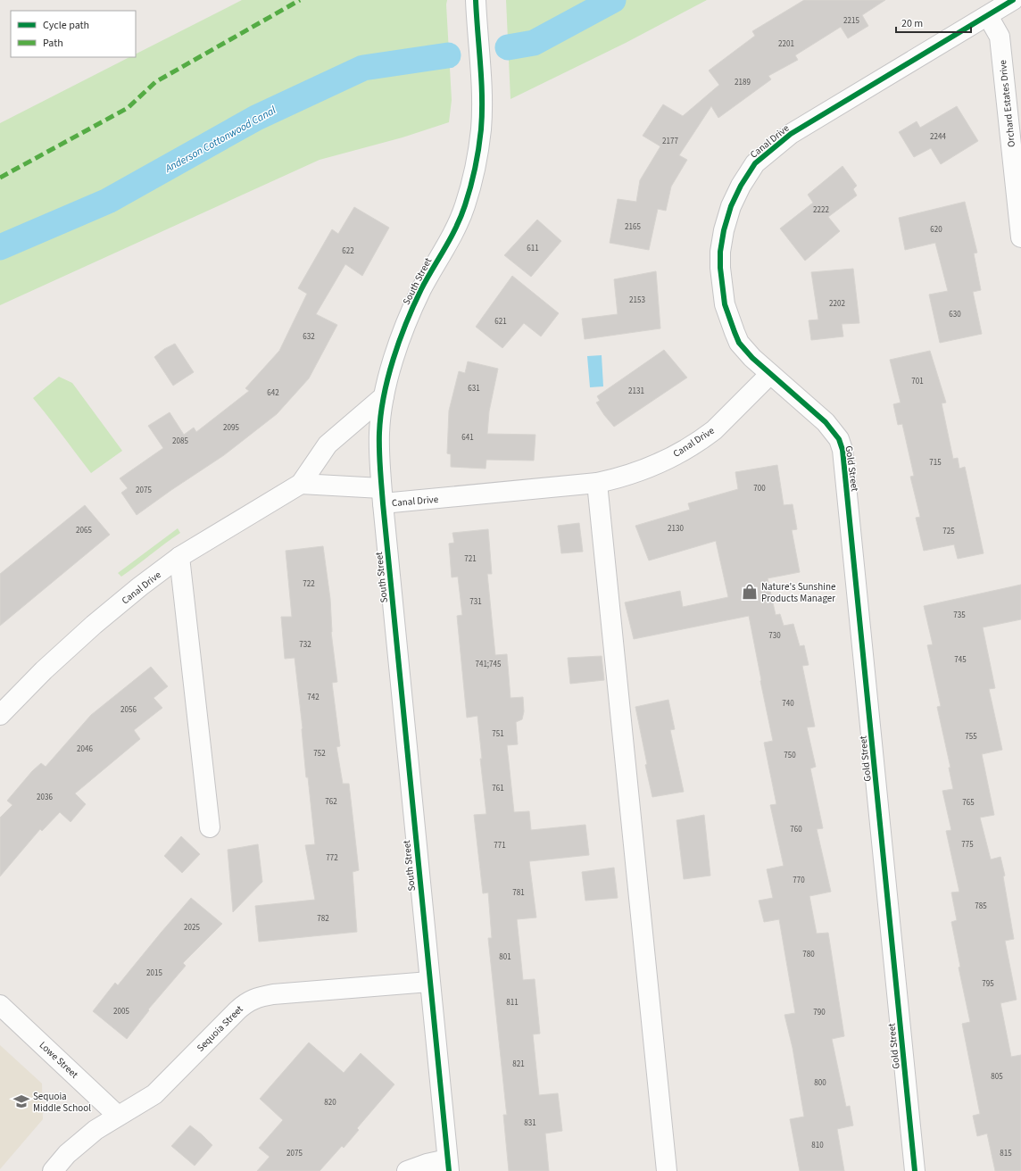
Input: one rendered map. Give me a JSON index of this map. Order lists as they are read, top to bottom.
{
  "streets": {
    "street": [
      "Orchard Estates Drive",
      "Canal Drive",
      "South Street",
      "Gold Street",
      "Sequoia Street",
      "Lowe Street"
    ]
  },
  "crossings": [
    ["Orchard Estates Drive", "Canal Drive"],
    ["Canal Drive", "South Street"],
    ["Canal Drive", "Gold Street"],
    ["South Street", "Sequoia Street"],
    ["Sequoia Street", "Lowe Street"]
  ],
  "water": ["Anderson Cottonwood Canal"],
  "places": {
    "shop": ["Nature's Sunshine Products Manager"],
    "school or university": ["Sequoia Middle School"]
  },
  "house_numbers": [
    "2215",
    "2201",
    "2189",
    "2244",
    "2177",
    "2222",
    "2165",
    "620",
    "611",
    "622",
    "2153",
    "2202",
    "630",
    "621",
    "632",
    "701",
    "631",
    "2131",
    "642",
    "2095",
    "641",
    "2085",
    "715",
    "700",
    "2075",
    "2130",
    "2065",
    "725",
    "721",
    "722",
    "731",
    "735",
    "730",
    "732",
    "745",
    "741;745",
    "742",
    "740",
    "2056",
    "751",
    "755",
    "2046",
    "752",
    "750",
    "761",
    "2036",
    "762",
    "765",
    "760",
    "775",
    "771",
    "772",
    "770",
    "781",
    "785",
    "782",
    "2025",
    "780",
    "801",
    "2015",
    "795",
    "811",
    "2005",
    "790",
    "821",
    "805",
    "800",
    "820",
    "831",
    "810",
    "2075",
    "815"
  ],
  "legend": ["Cycle path", "Path"],
  "scale_bar": "20 m"
}
